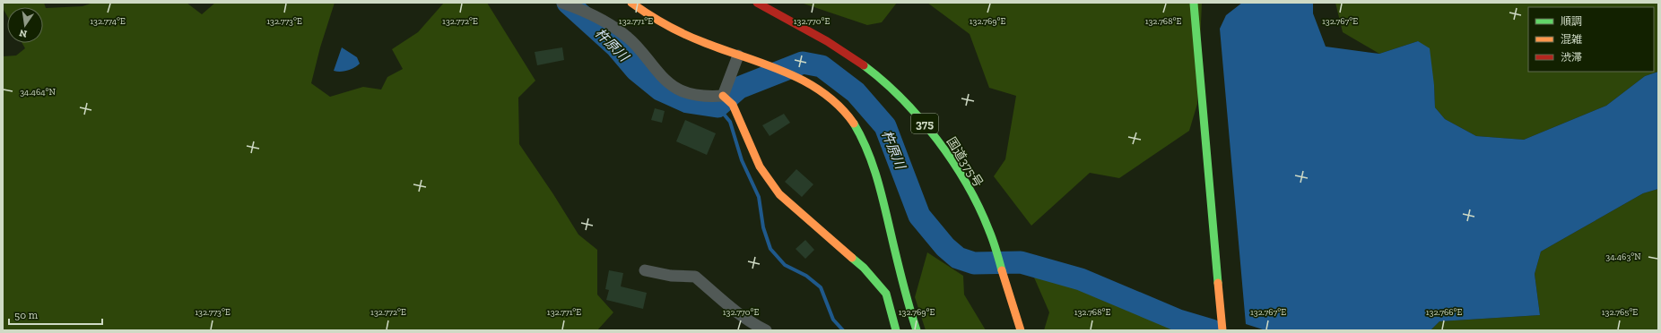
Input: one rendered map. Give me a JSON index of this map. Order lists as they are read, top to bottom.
{
  "streets": {
    "main road": ["375", "国道375号"]
  },
  "water": ["杵原川"],
  "legend": ["順調", "混雑", "渋滞"],
  "scale_bar": "50 m",
  "north": "bottom",
  "coordinates": [
    "132.774°E",
    "132.773°E",
    "132.772°E",
    "132.771°E",
    "132.770°E",
    "132.769°E",
    "132.768°E",
    "132.767°E",
    "34.464°N",
    "34.463°N",
    "132.766°E",
    "132.765°E"
  ]
}
